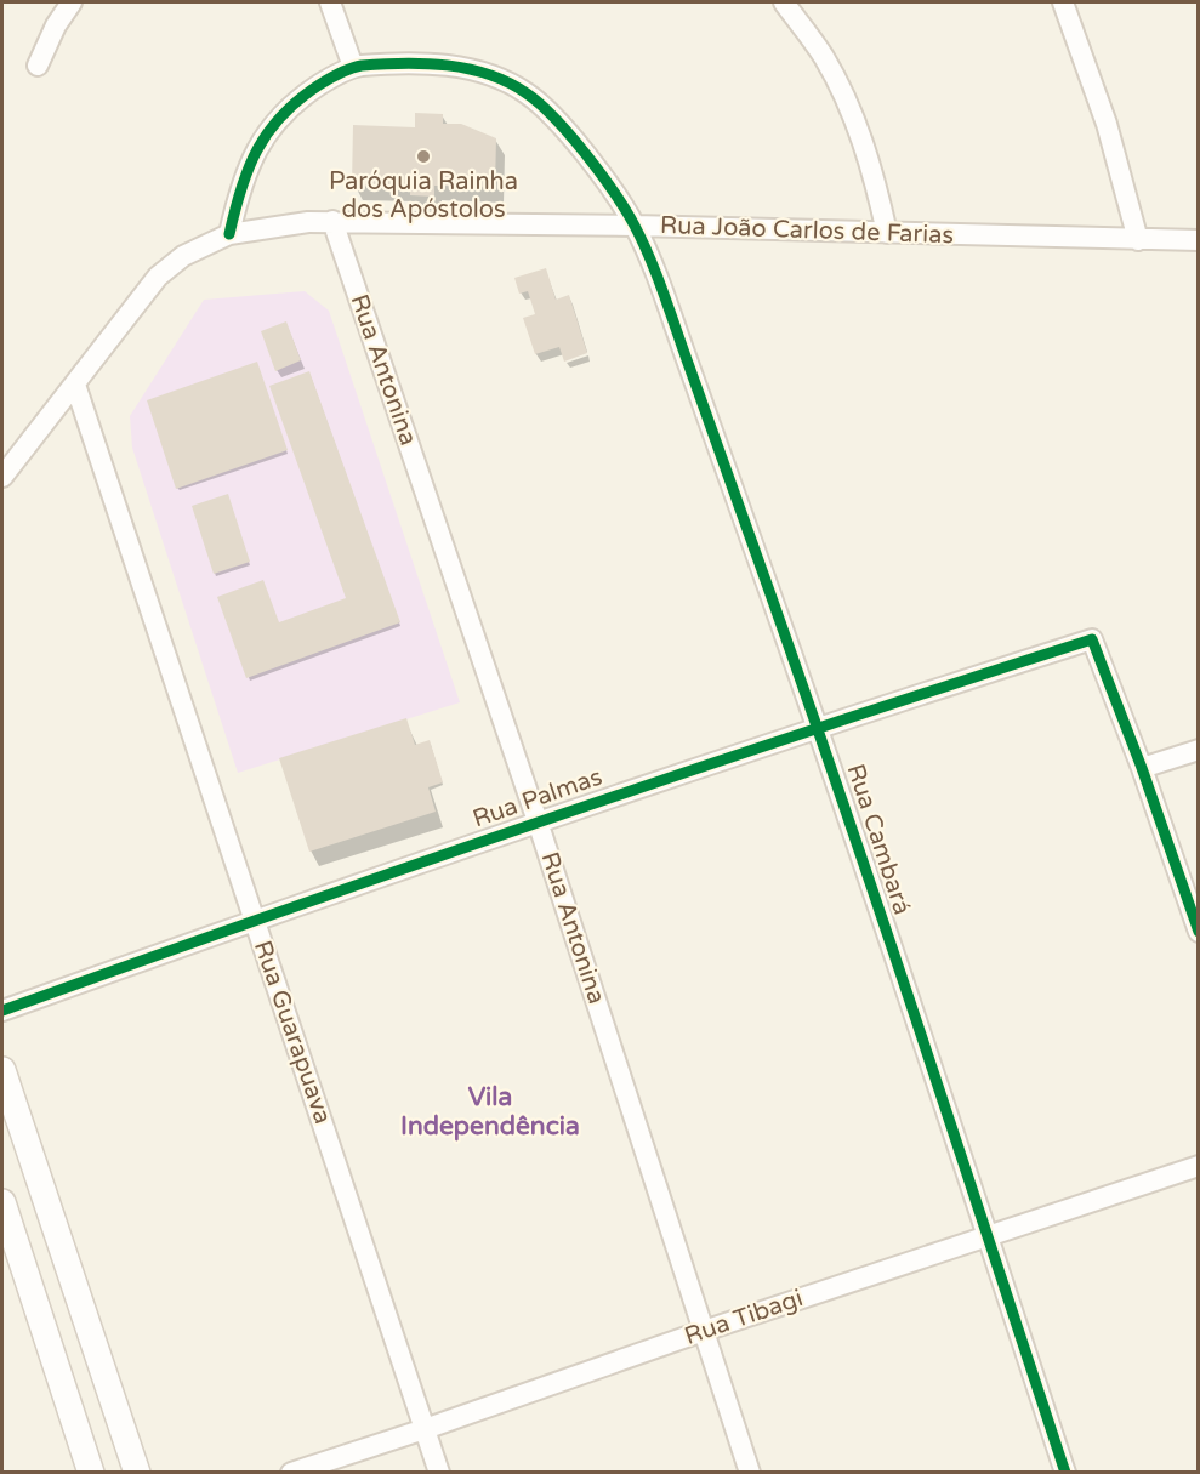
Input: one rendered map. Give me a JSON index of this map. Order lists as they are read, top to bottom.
{
  "streets": {
    "street": [
      "Rua João Carlos de Farias",
      "Rua Antonina",
      "Rua Palmas",
      "Rua Cambará",
      "Rua Guarapuava",
      "Rua Tibagi"
    ]
  },
  "crossings": [
    ["Rua João Carlos de Farias", "Rua Antonina"],
    ["Rua João Carlos de Farias", "Rua Cambará"],
    ["Rua João Carlos de Farias", "Rua Guarapuava"],
    ["Rua Antonina", "Rua Palmas"],
    ["Rua Antonina", "Rua Tibagi"],
    ["Rua Palmas", "Rua Cambará"],
    ["Rua Palmas", "Rua Guarapuava"],
    ["Rua Cambará", "Rua Tibagi"],
    ["Rua Guarapuava", "Rua Tibagi"]
  ],
  "districts": ["Vila Independência"],
  "places": ["Paróquia Rainha dos Apóstolos"]
}
